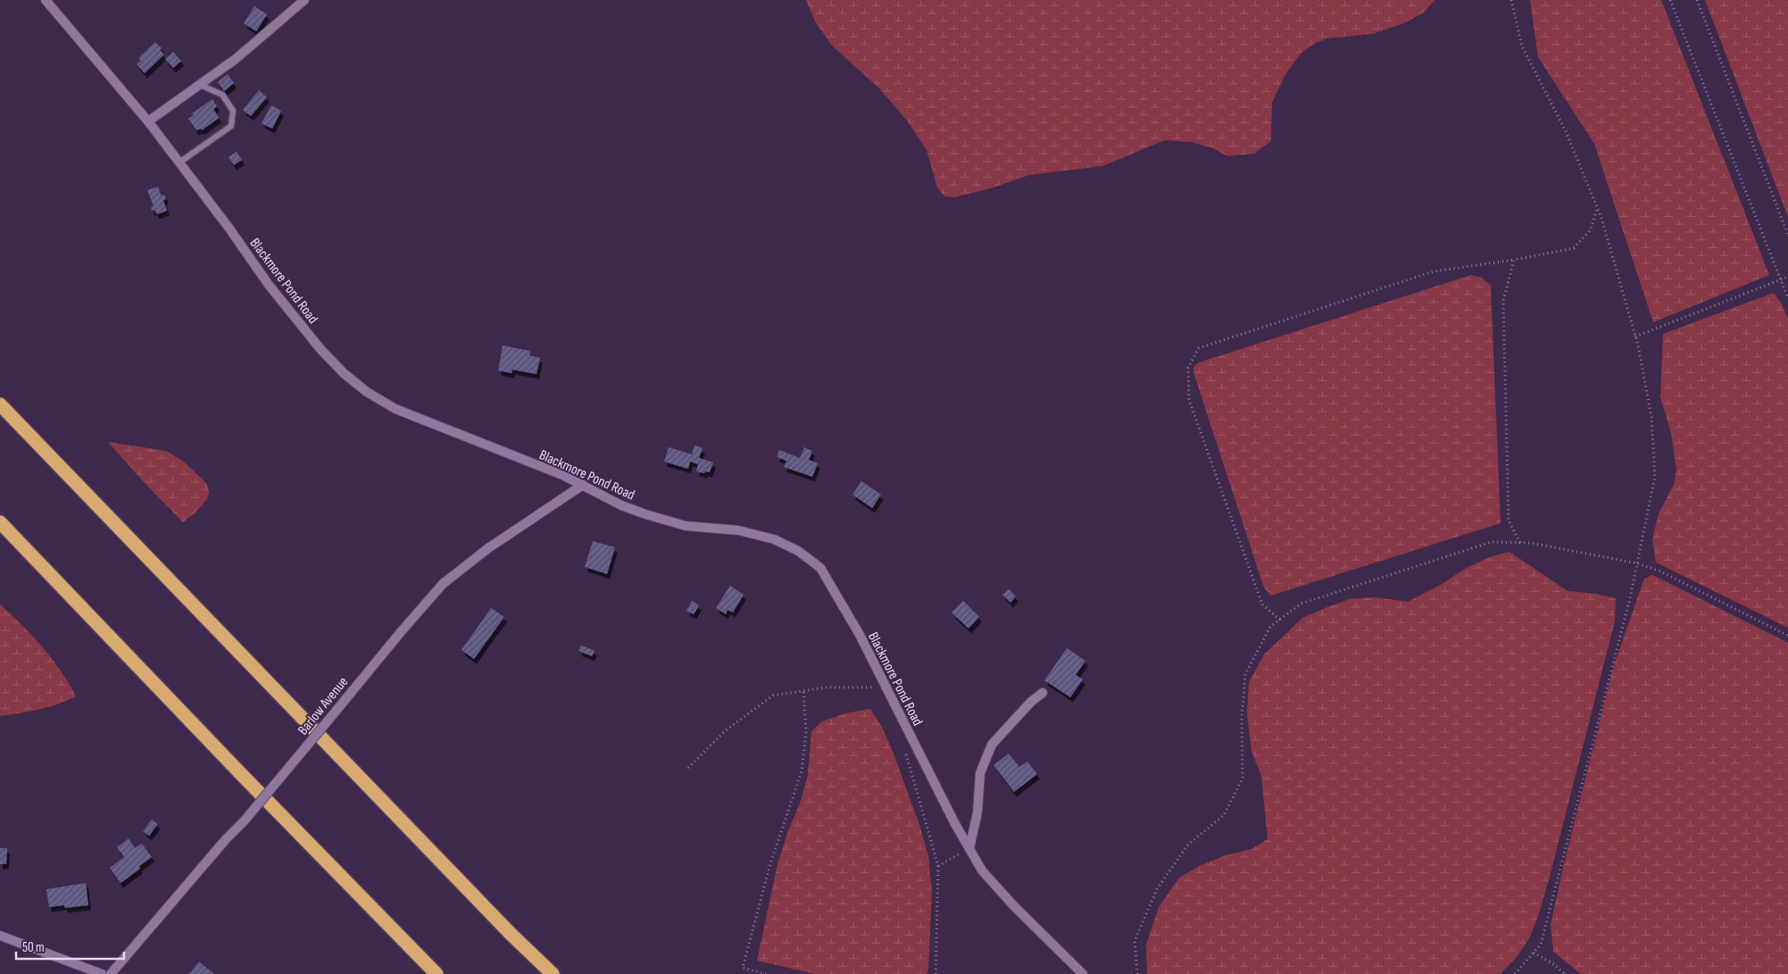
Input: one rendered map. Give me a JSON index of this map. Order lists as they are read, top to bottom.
{
  "streets": {
    "street": ["Blackmore Pond Road", "Barlow Avenue"]
  },
  "crossings": [
    ["Blackmore Pond Road", "Barlow Avenue"]
  ],
  "scale_bar": "50 m"
}
